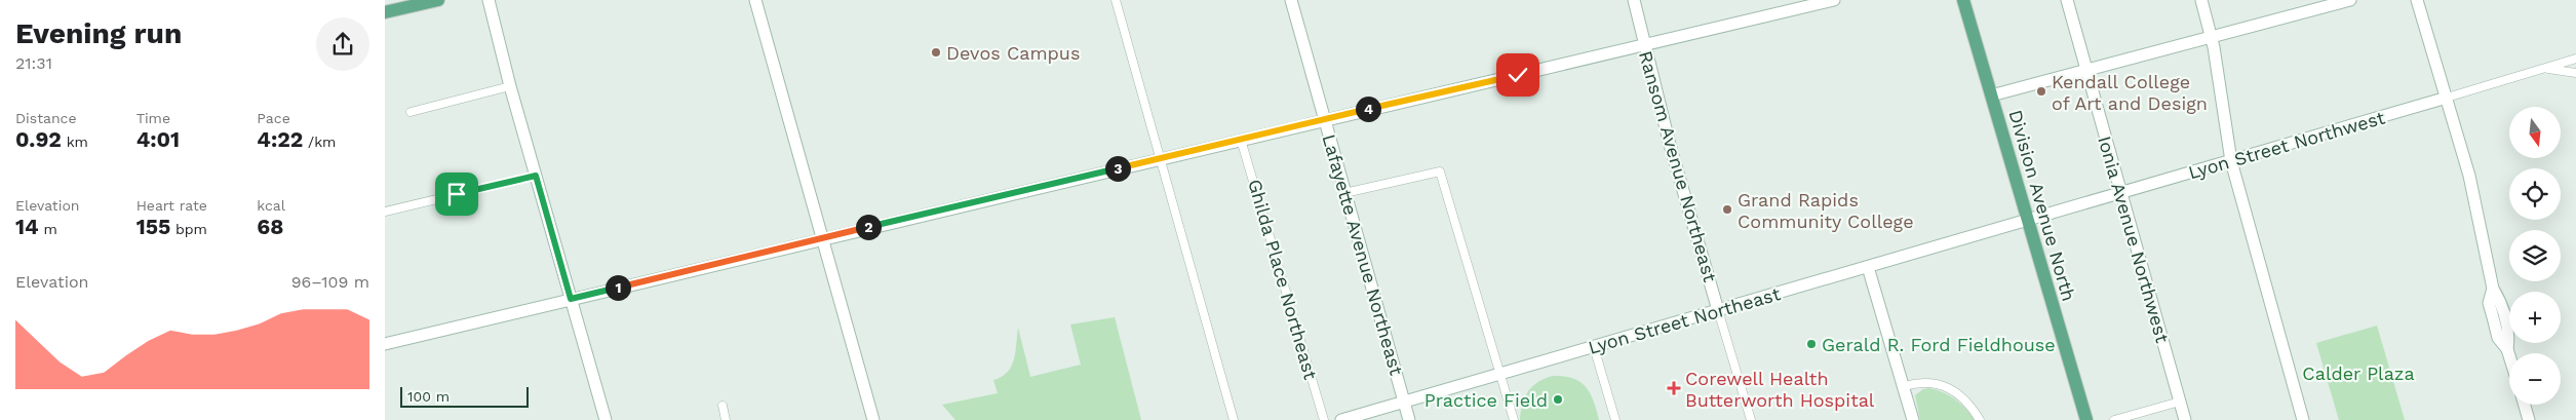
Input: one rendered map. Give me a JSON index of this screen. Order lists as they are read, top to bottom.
{
  "streets": {
    "main road": ["Division Avenue North"],
    "street": [
      "Lyon Street Northwest",
      "Ransom Avenue Northeast",
      "Ionia Avenue Northwest",
      "Lafayette Avenue Northeast",
      "Ghilda Place Northeast",
      "Lyon Street Northeast"
    ]
  },
  "crossings": [
    ["Lyon Street Northwest", "Division Avenue North"],
    ["Lyon Street Northwest", "Ionia Avenue Northwest"],
    ["Lyon Street Northwest", "Lyon Street Northeast"],
    ["Ransom Avenue Northeast", "Lyon Street Northeast"],
    ["Division Avenue North", "Lyon Street Northeast"],
    ["Lafayette Avenue Northeast", "Lyon Street Northeast"]
  ],
  "parks": ["Calder Plaza"],
  "places": {
    "other": [
      "Devos Campus",
      "Kendall College of Art and Design",
      "Grand Rapids Community College",
      "Gerald R. Ford Fieldhouse",
      "Practice Field"
    ],
    "health": ["Corewell Health Butterworth Hospital"]
  },
  "scale_bar": "100 m",
  "north": "bottom",
  "page": {
    "heading": ["Evening run", "21:31"],
    "stats": [
      ["Distance", "0.92 km"],
      ["Time", "4:01"],
      ["Pace", "4:22 /km"],
      ["Elevation", "14 m"],
      ["Heart rate", "155 bpm"],
      ["kcal", "68"]
    ],
    "pins": [
      "4",
      "3",
      "2",
      "1"
    ],
    "map_buttons": ["+", "−"],
    "chart": ["Elevation", "96–109 m"],
    "scale": "100 m"
  }
}
